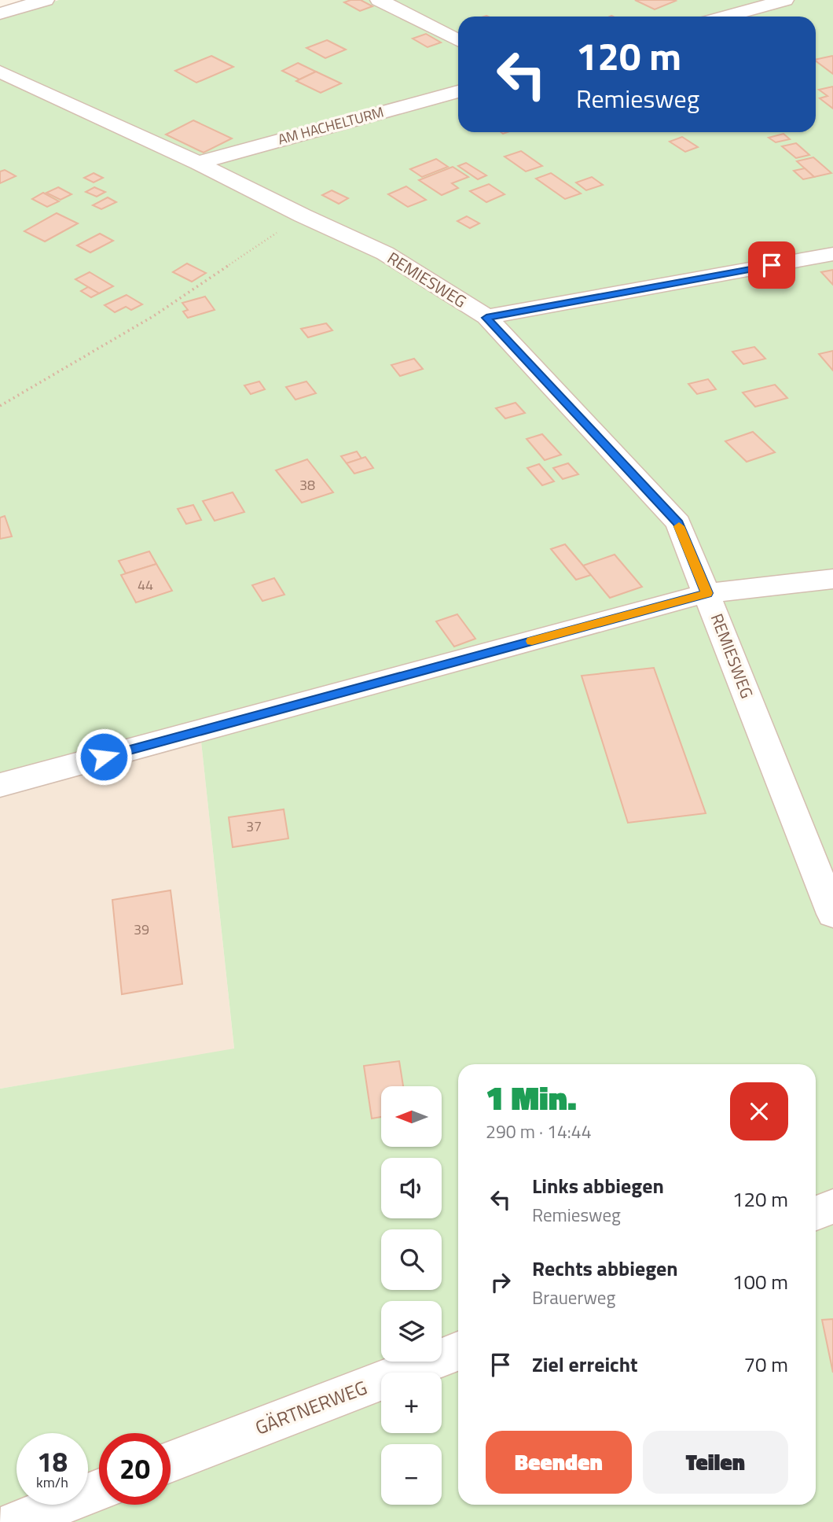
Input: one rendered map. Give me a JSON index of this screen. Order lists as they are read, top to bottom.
{
  "streets": {
    "lane": ["AM HACHELTURM", "REMIESWEG", "GÄRTNERWEG"]
  },
  "crossings": [
    ["AM HACHELTURM", "REMIESWEG"]
  ],
  "house_numbers": [
    "38",
    "44",
    "37",
    "39"
  ],
  "north": "left",
  "page": {
    "turn": ["120 m", "Remiesweg"],
    "heading": ["1 Min.", "290 m · 14:44"],
    "map_buttons": ["+", "−"],
    "list": [
      {
        "name": "Links abbiegen",
        "note": "Remiesweg",
        "value": "120 m"
      },
      {
        "name": "Rechts abbiegen",
        "note": "Brauerweg",
        "value": "100 m"
      },
      {
        "name": "Ziel erreicht",
        "value": "70 m"
      }
    ],
    "buttons": ["Beenden", "Teilen"],
    "speed": "18 km/h",
    "limit": "20"
  }
}
